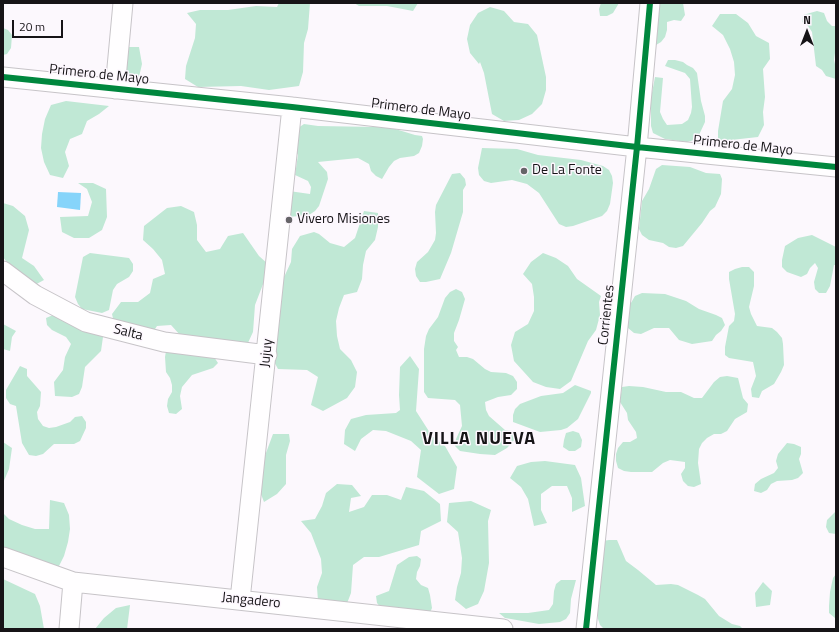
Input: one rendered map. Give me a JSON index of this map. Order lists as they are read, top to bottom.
{
  "streets": {
    "street": [
      "Primero de Mayo",
      "Corrientes",
      "Salta",
      "Jujuy",
      "Jangadero"
    ]
  },
  "crossings": [
    ["Primero de Mayo", "Corrientes"],
    ["Primero de Mayo", "Jujuy"],
    ["Salta", "Jujuy"],
    ["Jujuy", "Jangadero"]
  ],
  "districts": ["VILLA NUEVA"],
  "places": ["De La Fonte", "Vivero Misiones"],
  "scale_bar": "20 m",
  "north": "top"
}
